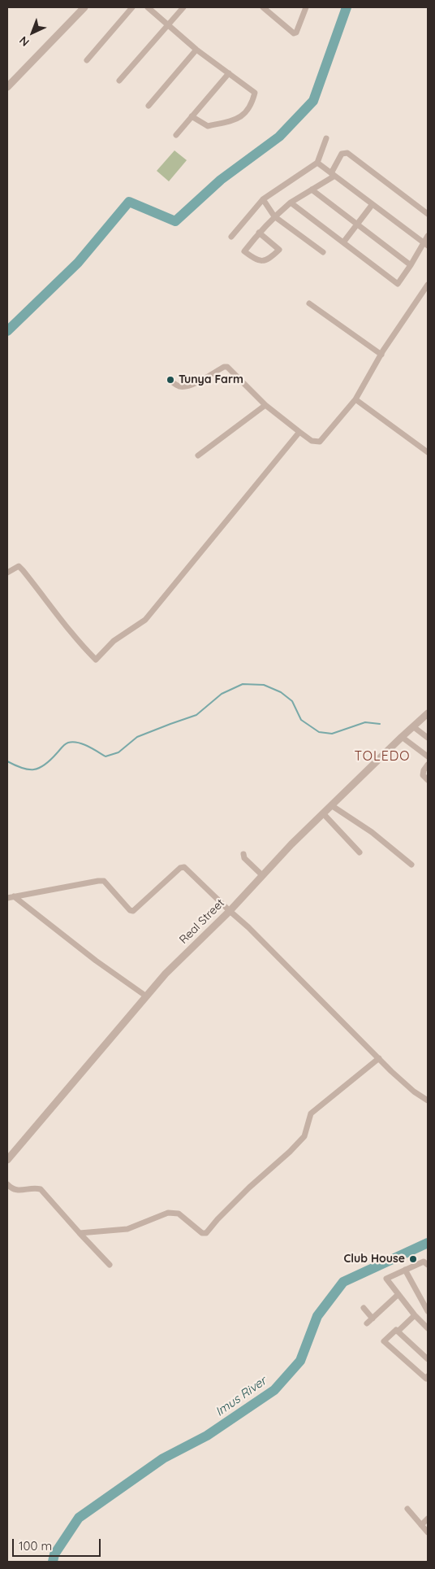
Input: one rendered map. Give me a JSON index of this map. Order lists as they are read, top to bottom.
{
  "streets": {
    "street": ["Real Street"]
  },
  "districts": ["TOLEDO"],
  "water": ["Imus River"],
  "places": ["Tunya Farm", "Club House"],
  "scale_bar": "100 m",
  "north": "bottom left"
}
